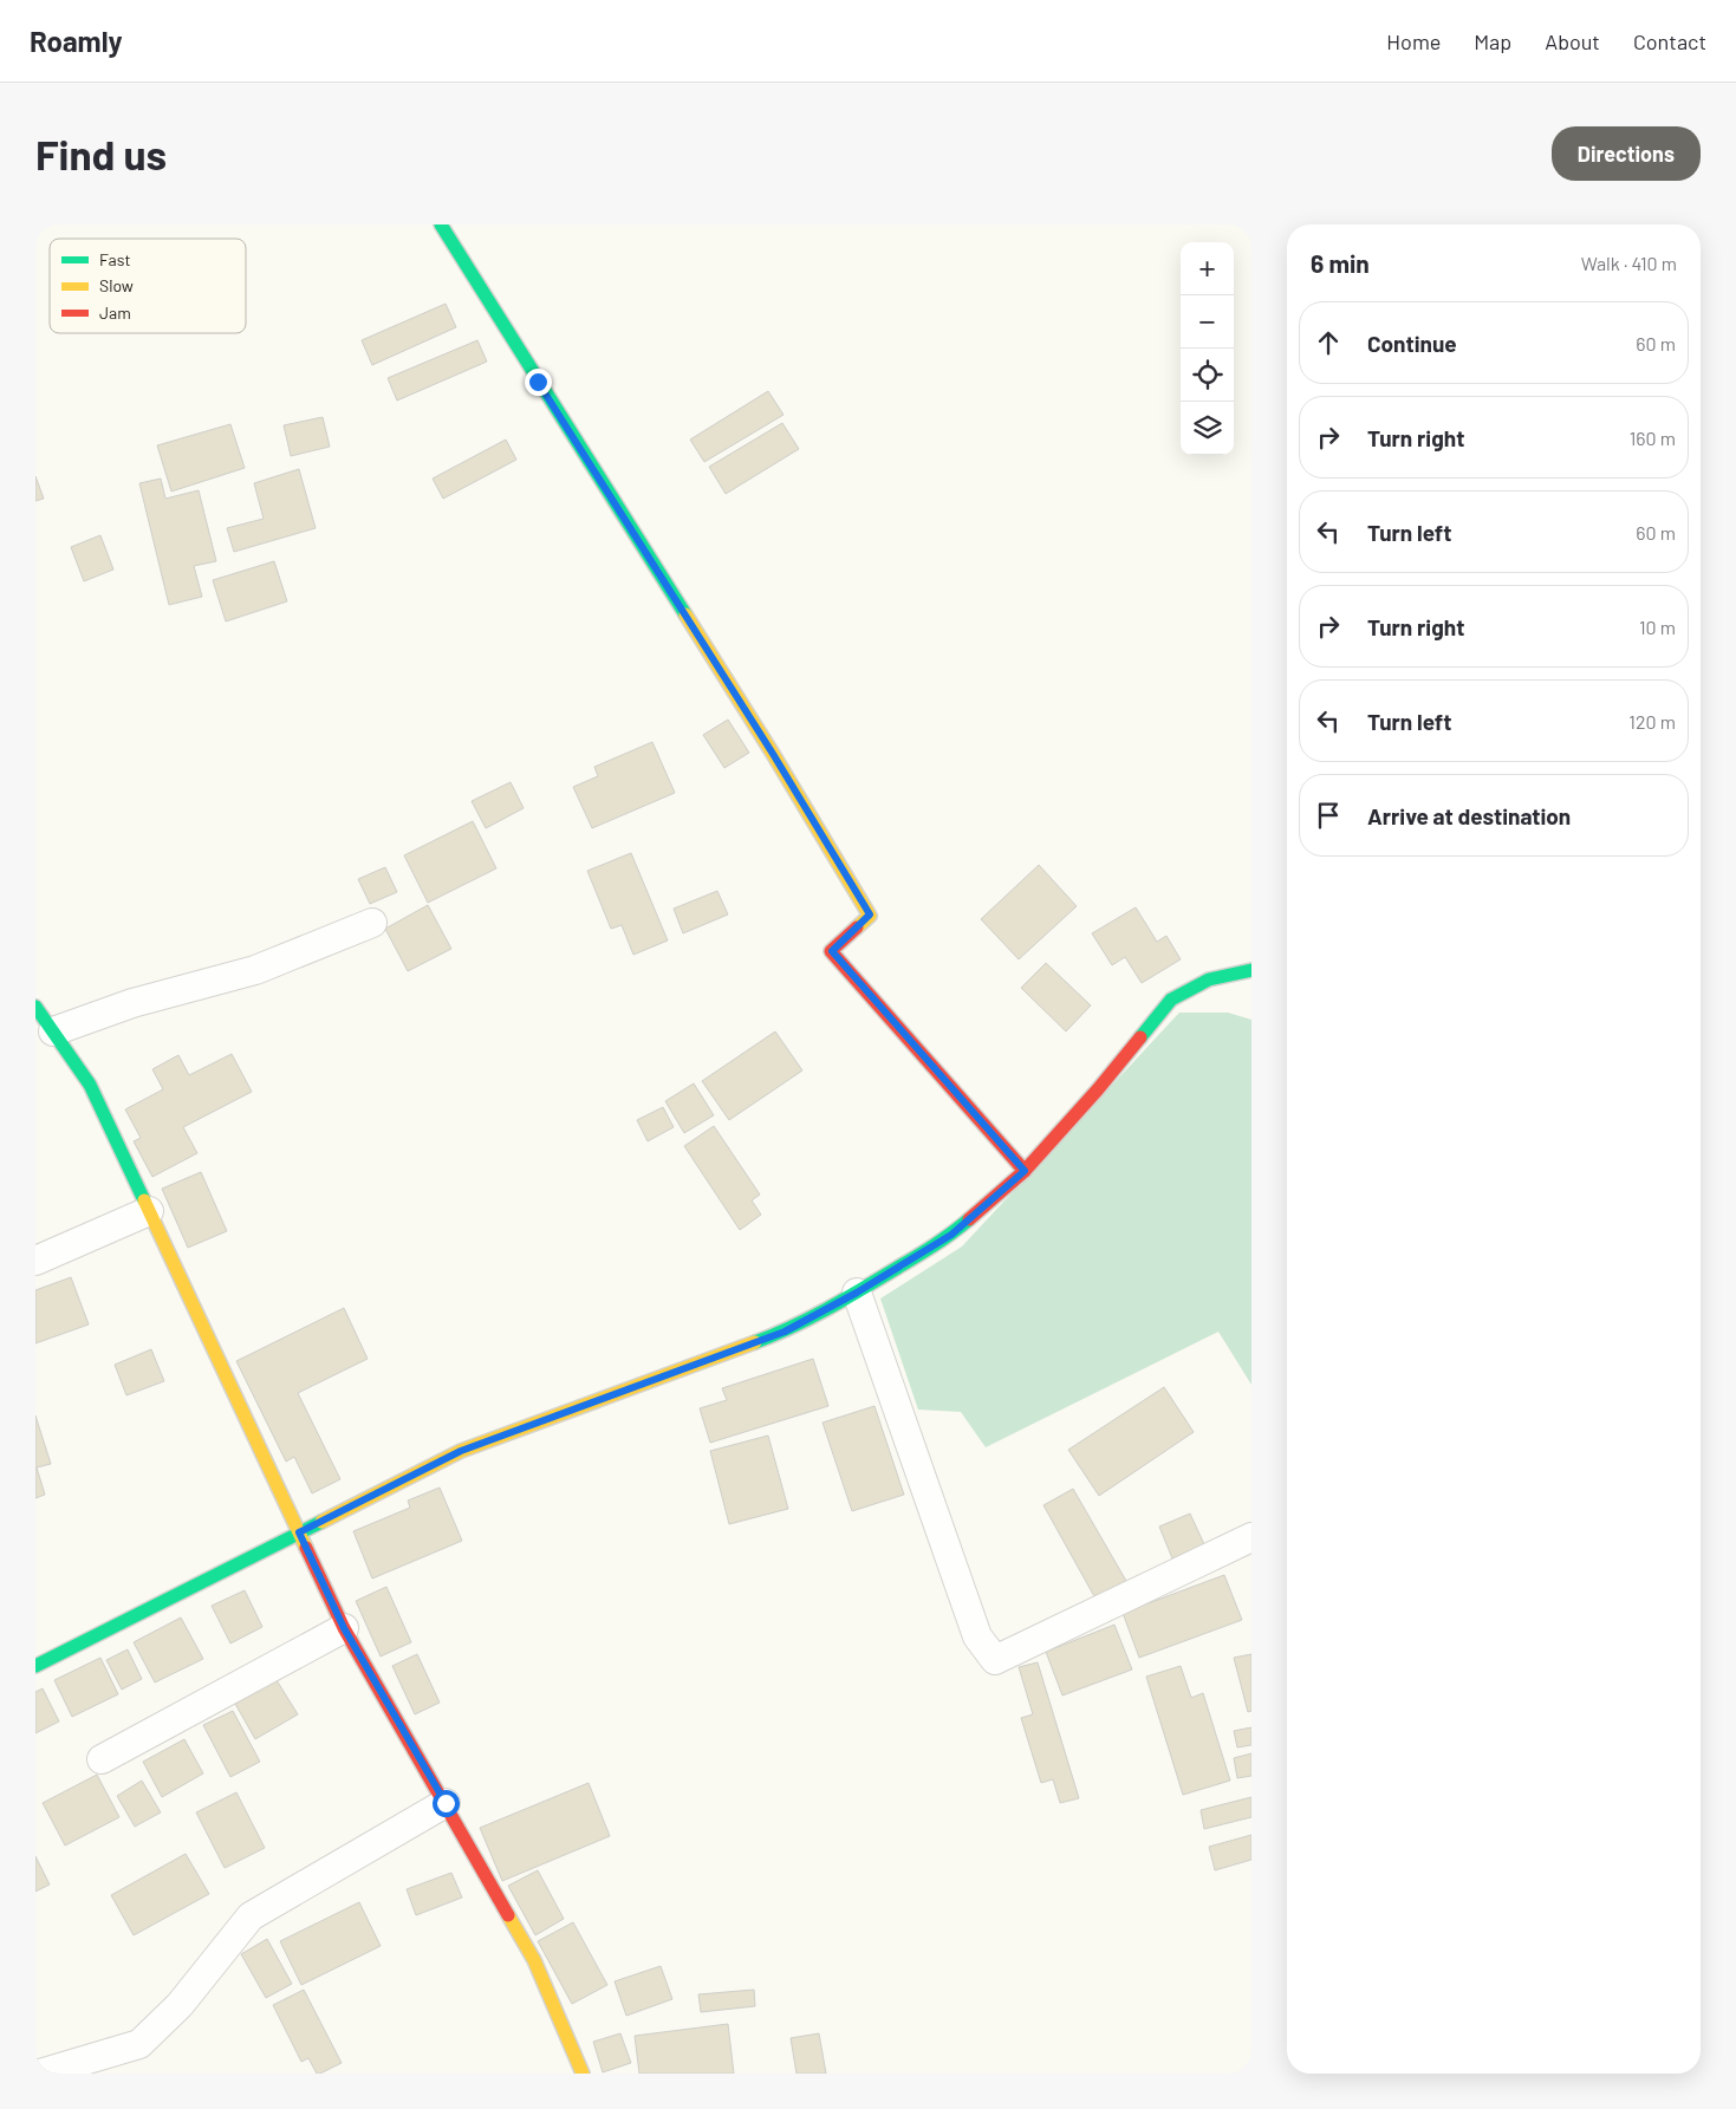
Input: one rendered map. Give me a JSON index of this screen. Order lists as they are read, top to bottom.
{
  "legend": ["Fast", "Slow", "Jam"],
  "page": {
    "header": "Roamly",
    "nav": [
      "Home",
      "Map",
      "About",
      "Contact"
    ],
    "buttons": "Directions",
    "title": "Find us",
    "heading": ["6 min", "Walk · 410 m"],
    "map_buttons": ["+", "−"],
    "list": [
      ["Continue", "60 m"],
      ["Turn right", "160 m"],
      ["Turn left", "60 m"],
      ["Turn right", "10 m"],
      ["Turn left", "120 m"],
      "Arrive at destination"
    ]
  }
}
